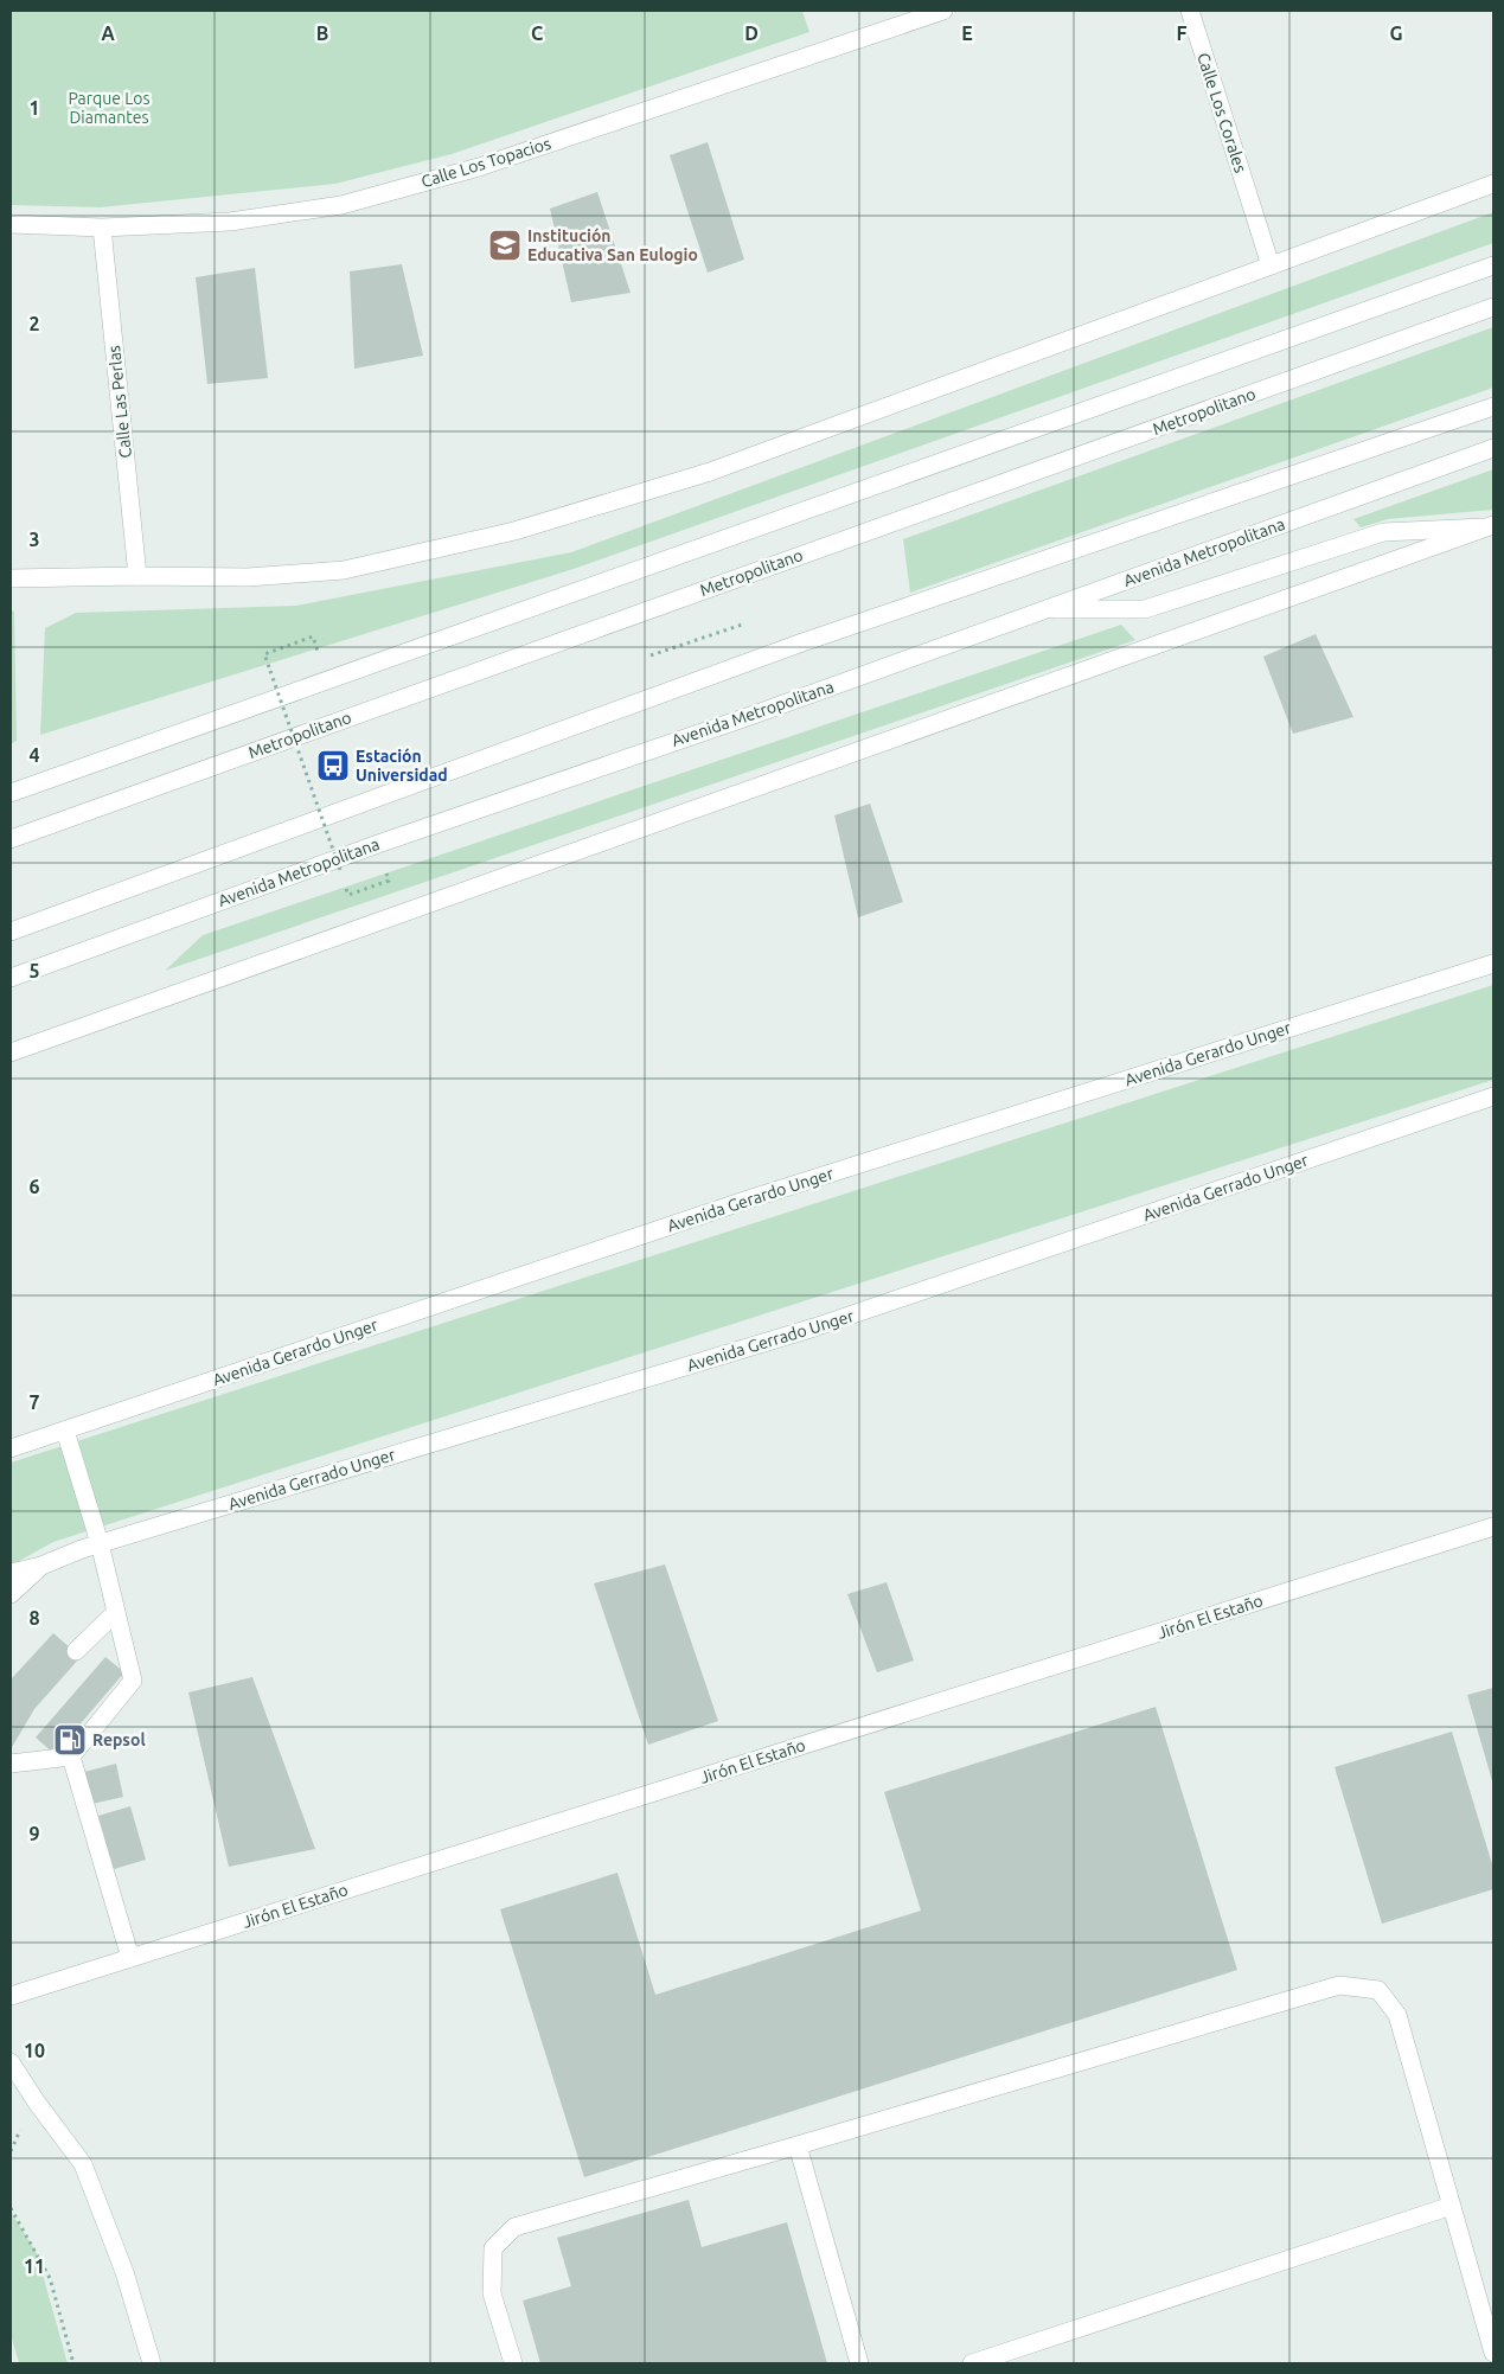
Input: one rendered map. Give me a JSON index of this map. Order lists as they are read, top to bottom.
{
  "streets": {
    "main road": [
      "Calle Los Corales",
      "Calle Los Topacios",
      "Calle Las Perlas",
      "Metropolitano",
      "Avenida Metropolitana",
      "Avenida Gerardo Unger",
      "Avenida Gerrado Unger",
      "Jirón El Estaño"
    ]
  },
  "crossings": [
    ["Calle Los Topacios", "Calle Las Perlas"]
  ],
  "parks": ["Parque Los Diamantes"],
  "places": {
    "school or university": ["Institución Educativa San Eulogio"],
    "bus stop": ["Estación Universidad"],
    "fuel station": ["Repsol"]
  },
  "grid": {
    "columns": [
      "A",
      "B",
      "C",
      "D",
      "E",
      "F",
      "G"
    ],
    "rows": [
      "1",
      "2",
      "3",
      "4",
      "5",
      "6",
      "7",
      "8",
      "9",
      "10",
      "11"
    ]
  }
}
